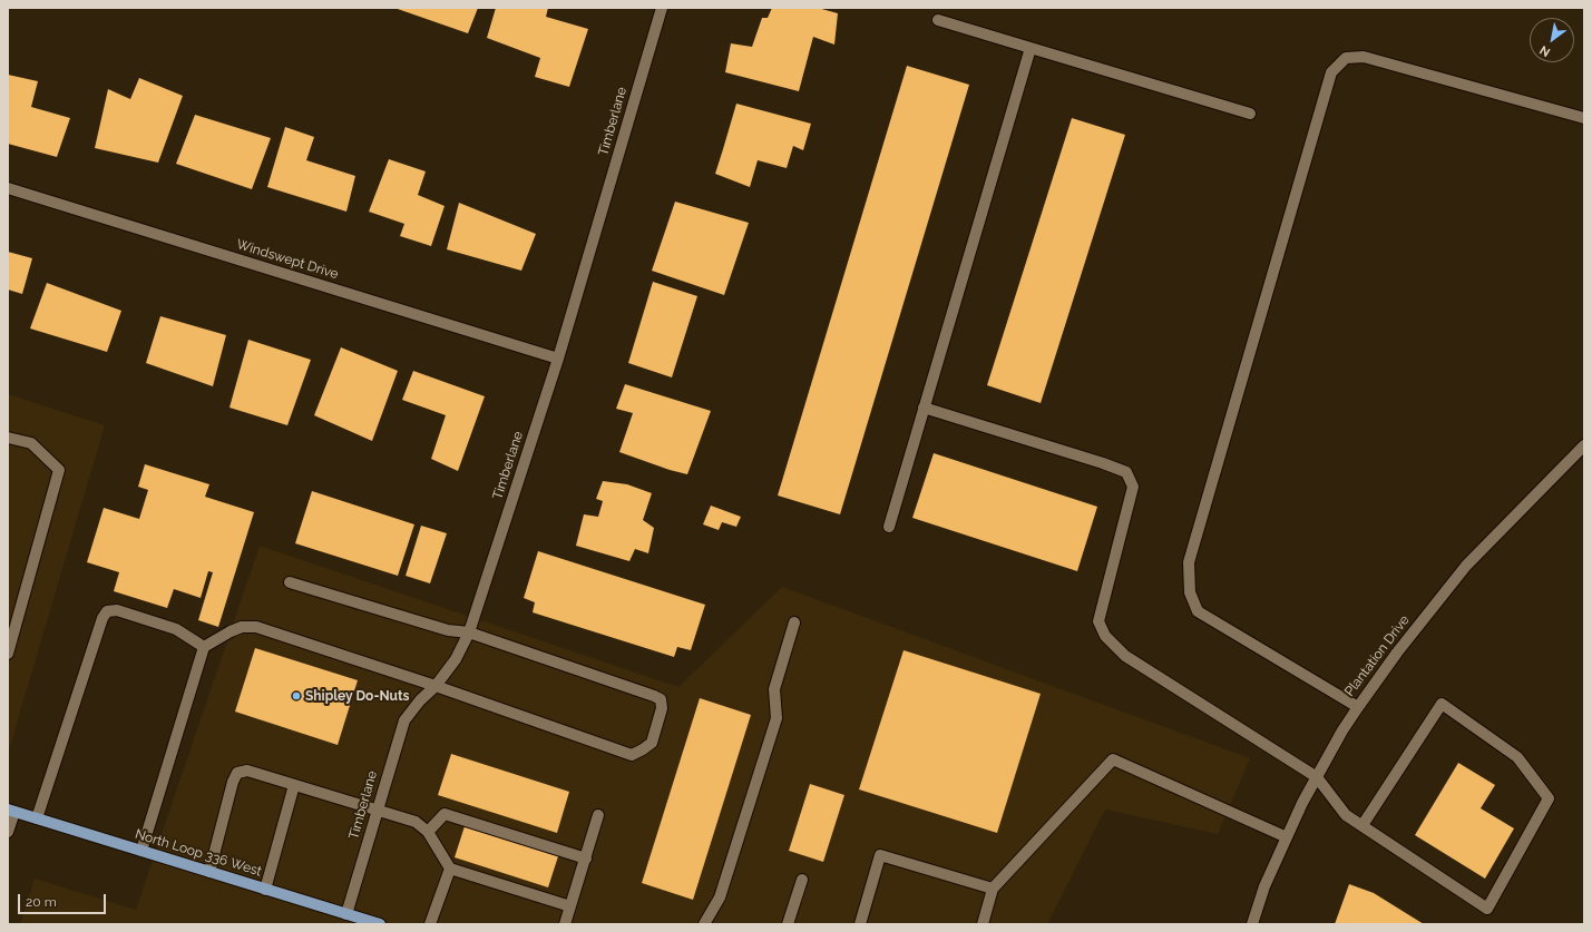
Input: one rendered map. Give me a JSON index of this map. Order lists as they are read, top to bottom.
{
  "streets": {
    "main road": ["North Loop 336 West"],
    "street": ["Timberlane", "Windswept Drive", "Plantation Drive"]
  },
  "crossings": [
    ["Timberlane", "Windswept Drive"],
    ["Timberlane", "North Loop 336 West"]
  ],
  "places": ["Shipley Do-Nuts"],
  "scale_bar": "20 m",
  "north": "bottom left"
}
